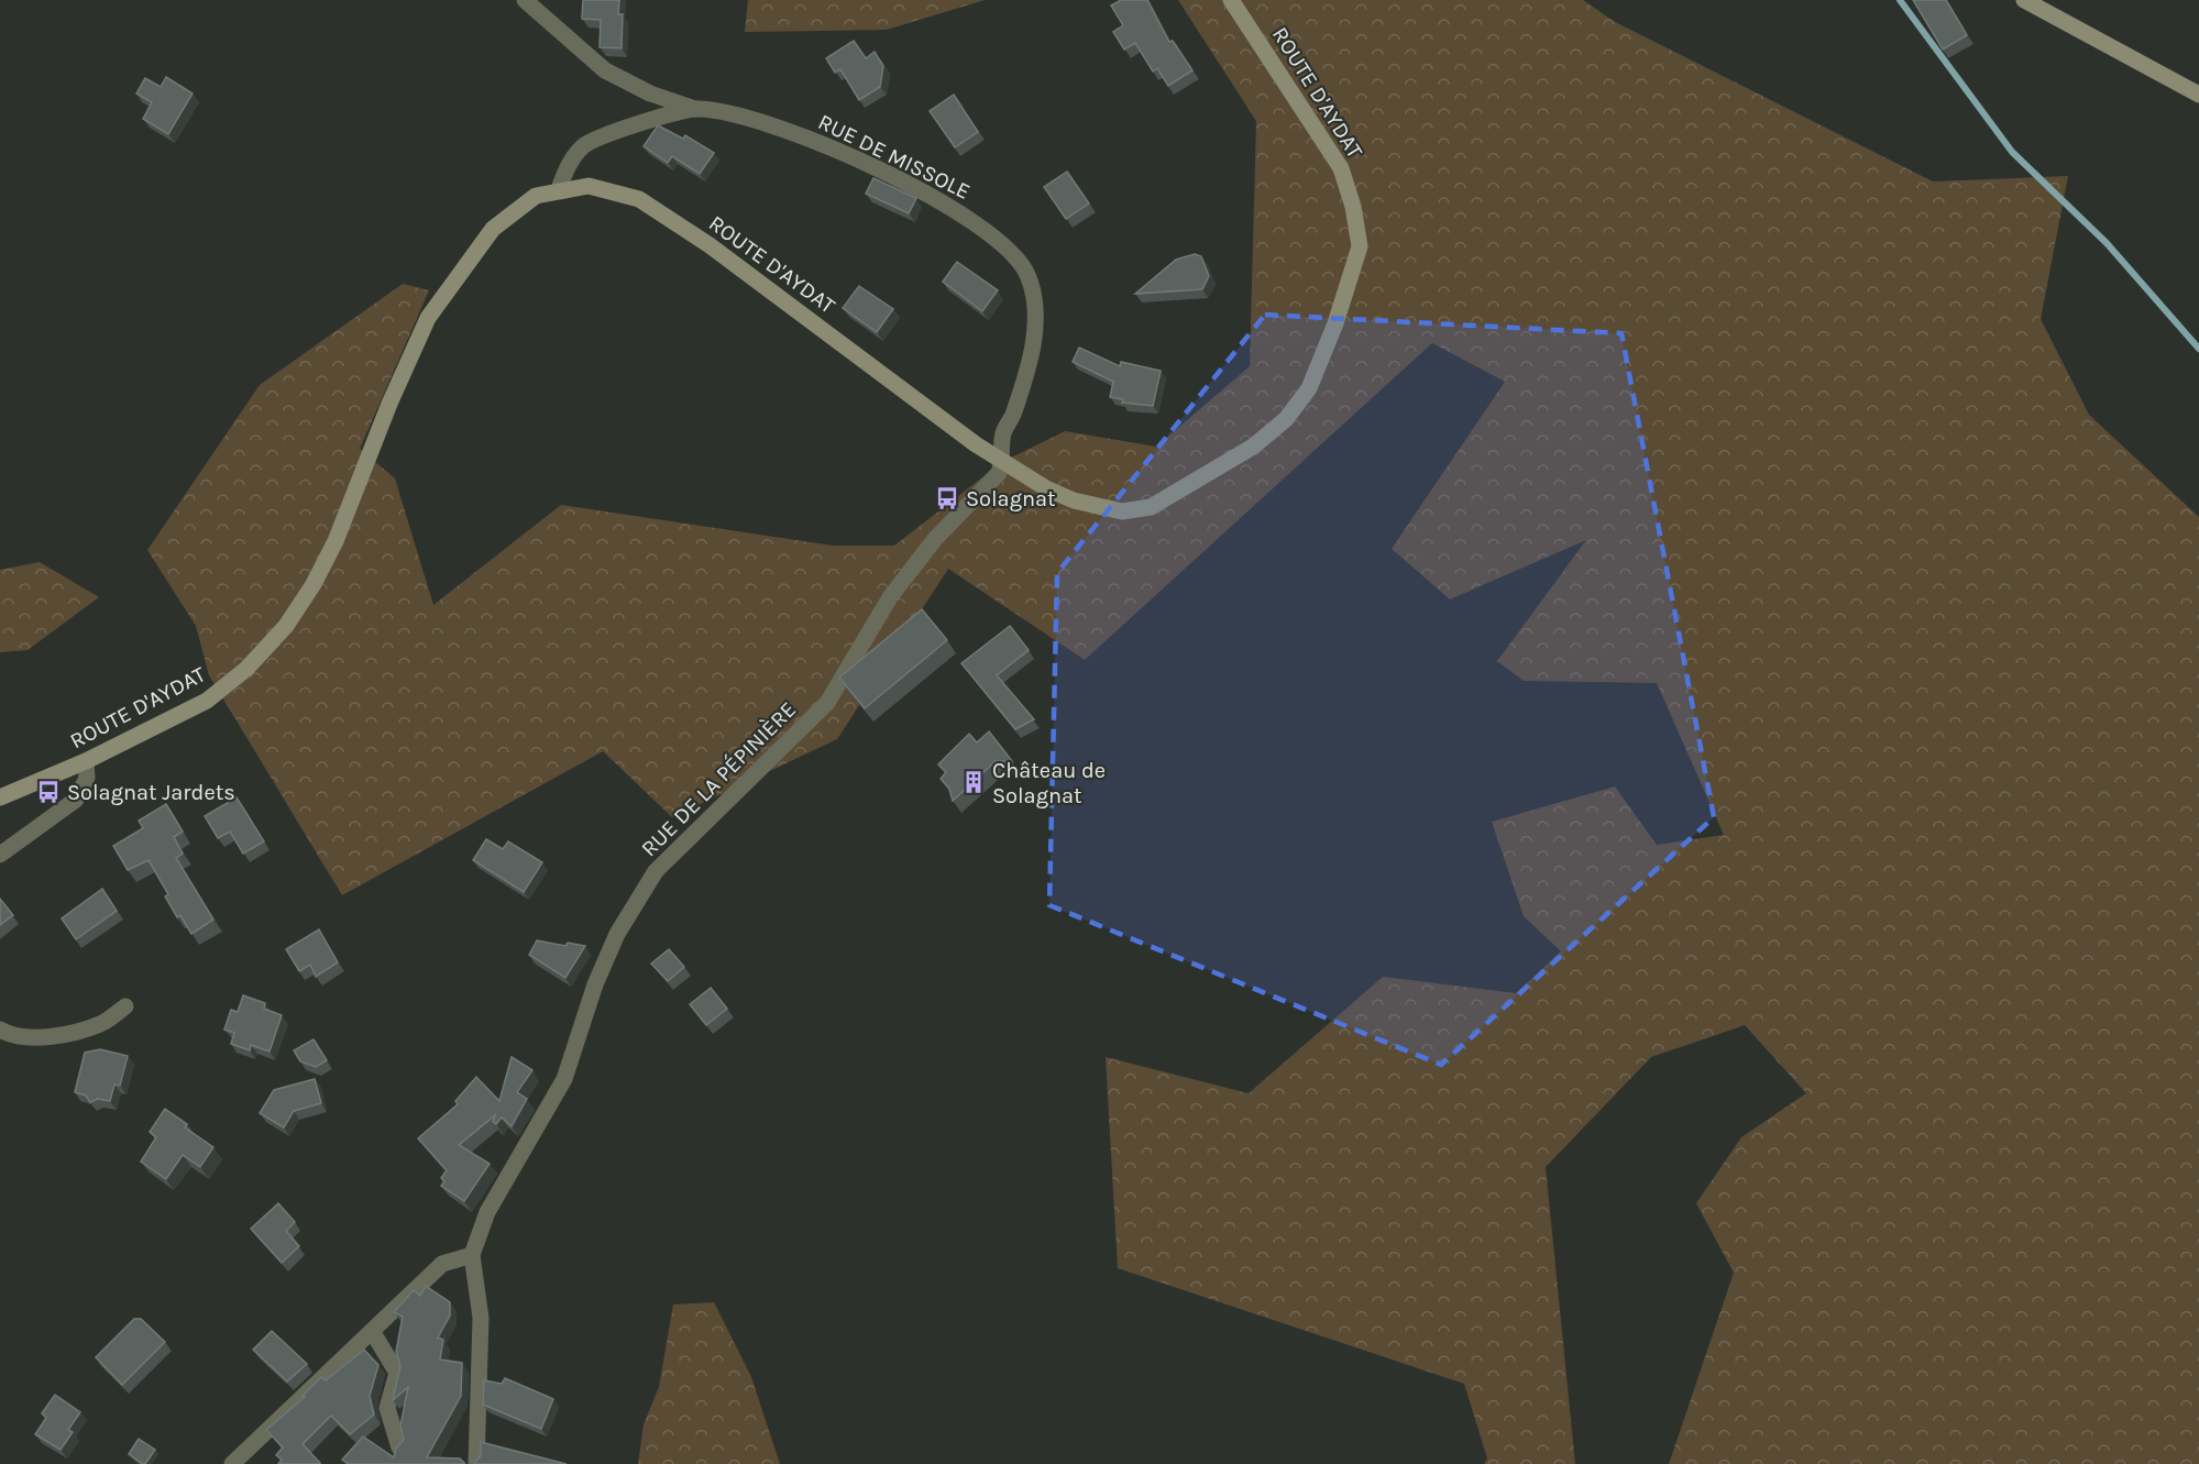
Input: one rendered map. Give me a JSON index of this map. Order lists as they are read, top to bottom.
{
  "streets": {
    "main road": ["ROUTE D'AYDAT"],
    "street": ["RUE DE MISSOLE", "RUE DE LA PÉPINIÈRE"]
  },
  "crossings": [
    ["ROUTE D'AYDAT", "RUE DE MISSOLE"],
    ["ROUTE D'AYDAT", "RUE DE LA PÉPINIÈRE"],
    ["RUE DE MISSOLE", "RUE DE LA PÉPINIÈRE"]
  ],
  "places": {
    "bus stop": ["Solagnat", "Solagnat Jardets"],
    "building": ["Château de Solagnat"]
  }
}
